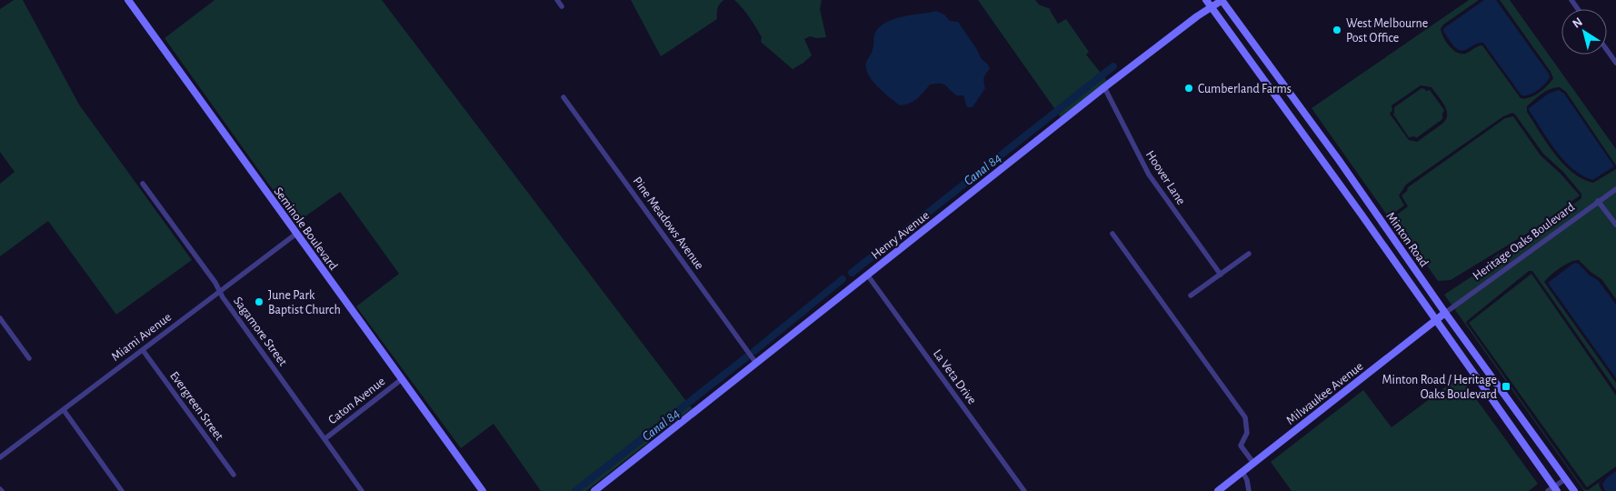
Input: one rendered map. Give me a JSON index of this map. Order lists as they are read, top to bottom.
{
  "streets": {
    "street": [
      "Hoover Lane",
      "Pine Meadows Avenue",
      "Seminole Boulevard",
      "Henry Avenue",
      "Minton Road",
      "Heritage Oaks Boulevard",
      "Sagamore Street",
      "Miami Avenue",
      "La Veta Drive",
      "Milwaukee Avenue",
      "Caton Avenue",
      "Evergreen Street"
    ]
  },
  "crossings": [
    ["Hoover Lane", "Henry Avenue"],
    ["Pine Meadows Avenue", "Henry Avenue"],
    ["Seminole Boulevard", "Miami Avenue"],
    ["Seminole Boulevard", "Caton Avenue"],
    ["Henry Avenue", "Minton Road"],
    ["Henry Avenue", "La Veta Drive"],
    ["Minton Road", "Heritage Oaks Boulevard"],
    ["Minton Road", "Milwaukee Avenue"],
    ["Heritage Oaks Boulevard", "Milwaukee Avenue"],
    ["Sagamore Street", "Miami Avenue"],
    ["Sagamore Street", "Caton Avenue"],
    ["Miami Avenue", "Evergreen Street"]
  ],
  "water": ["Canal 84"],
  "places": {
    "other": ["West Melbourne Post Office", "Cumberland Farms", "June Park Baptist Church"],
    "transit": ["Minton Road / Heritage Oaks Boulevard"]
  },
  "north": "top left"
}
